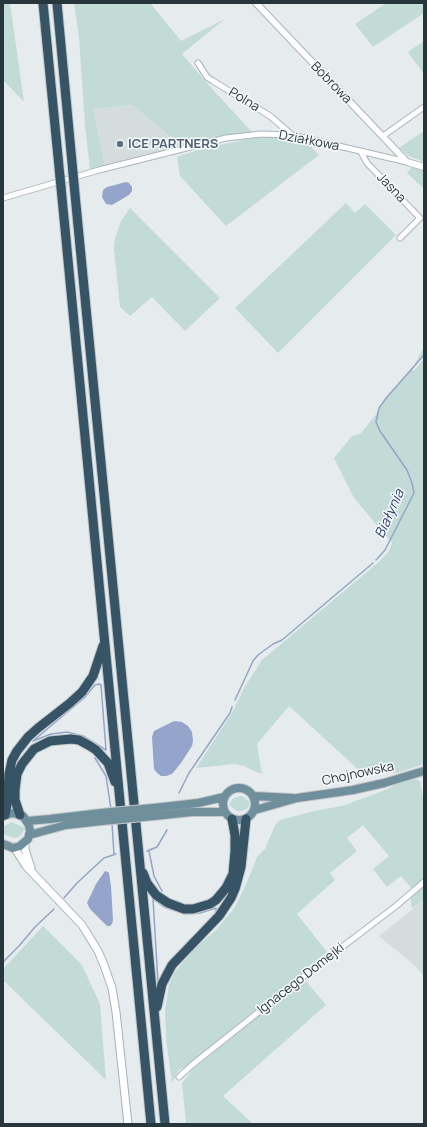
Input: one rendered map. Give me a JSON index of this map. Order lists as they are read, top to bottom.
{
  "streets": {
    "main road": ["Chojnowska"],
    "street": [
      "Bobrowa",
      "Polna",
      "Działkowa",
      "Jasna",
      "Ignacego Domejki"
    ]
  },
  "crossings": [
    ["Bobrowa", "Działkowa"],
    ["Polna", "Działkowa"],
    ["Działkowa", "Jasna"]
  ],
  "water": ["Białynia"],
  "places": ["ICE PARTNERS"]
}
